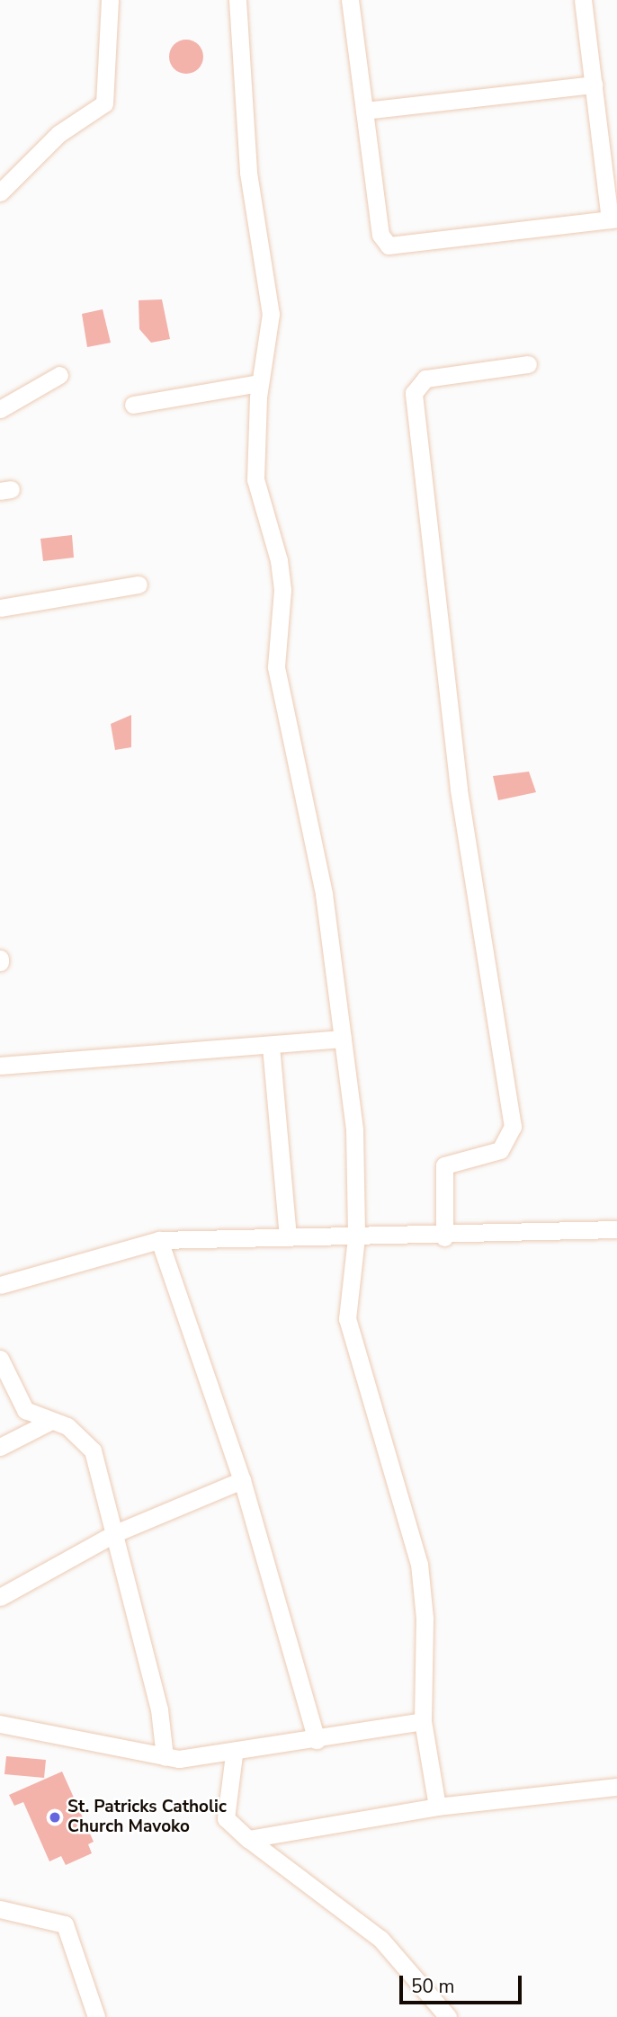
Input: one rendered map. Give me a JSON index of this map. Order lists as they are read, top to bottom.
{
  "places": ["St. Patricks Catholic Church Mavoko"],
  "scale_bar": "50 m"
}
